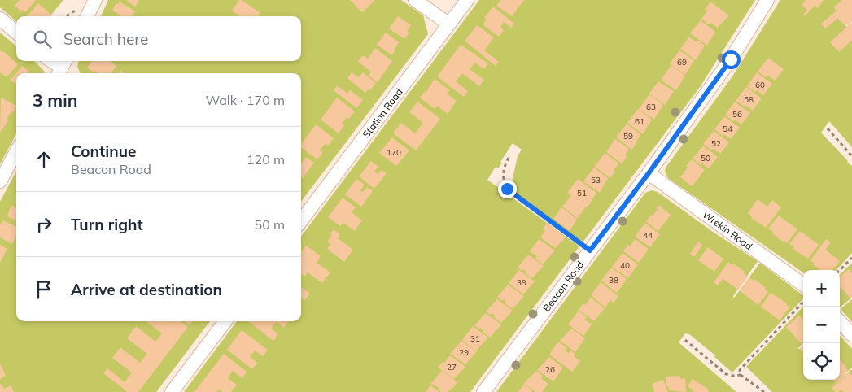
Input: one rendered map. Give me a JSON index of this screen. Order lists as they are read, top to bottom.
{
  "streets": {
    "street": ["Station Road", "Wrekin Road", "Beacon Road"]
  },
  "crossings": [
    ["Wrekin Road", "Beacon Road"]
  ],
  "house_numbers": [
    "69",
    "60",
    "58",
    "63",
    "56",
    "61",
    "54",
    "59",
    "52",
    "170",
    "50",
    "53",
    "51",
    "44",
    "40",
    "38",
    "39",
    "31",
    "29",
    "27",
    "26"
  ],
  "page": {
    "search": "Search here",
    "heading": ["3 min", "Walk · 170 m"],
    "list": [
      ["Continue", "Beacon Road", "120 m"],
      ["Turn right", "50 m"],
      "Arrive at destination"
    ],
    "map_buttons": ["+", "−"]
  }
}
